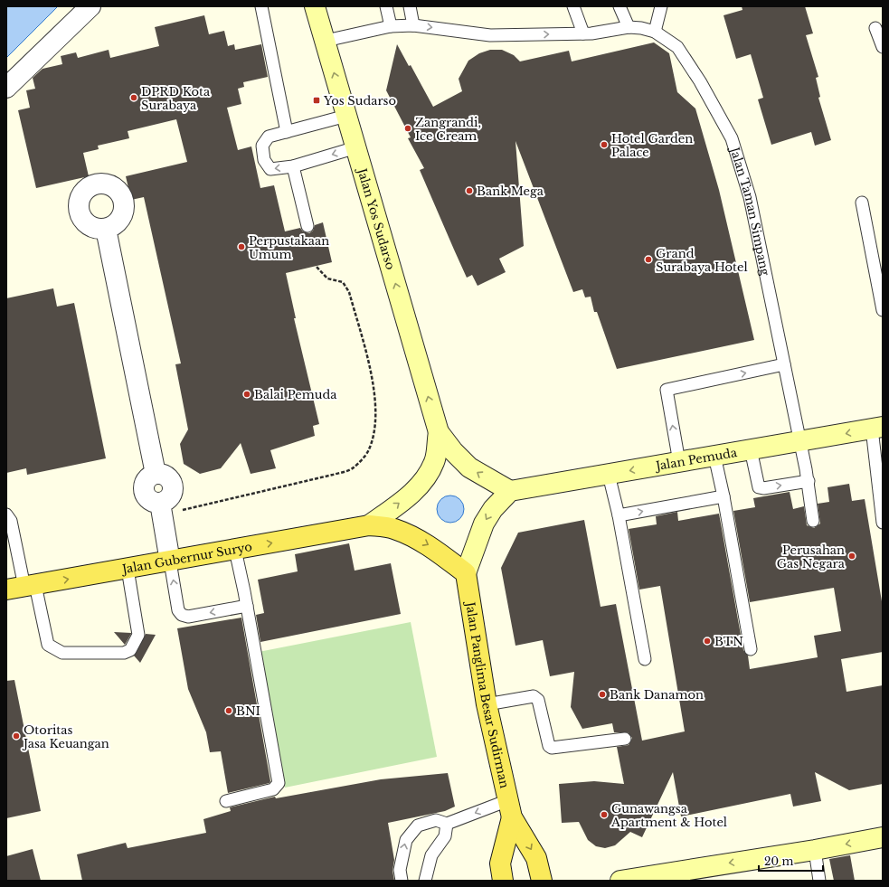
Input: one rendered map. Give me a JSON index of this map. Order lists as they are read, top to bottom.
{
  "streets": {
    "main road": [
      "Jalan Yos Sudarso",
      "Jalan Pemuda",
      "Jalan Gubernur Suryo",
      "Jalan Panglima Besar Sudirman"
    ],
    "lane": ["Jalan Taman Simpang"]
  },
  "crossings": [
    ["Jalan Taman Simpang", "Jalan Pemuda"],
    ["Jalan Yos Sudarso", "Jalan Gubernur Suryo"],
    ["Jalan Gubernur Suryo", "Jalan Panglima Besar Sudirman"]
  ],
  "one_way": ["Jalan Yos Sudarso", "Jalan Pemuda", "Jalan Gubernur Suryo"],
  "places": {
    "other": [
      "DPRD Kota Surabaya",
      "Zangrandi, Ice Cream",
      "Hotel Garden Palace",
      "Bank Mega",
      "Perpustakaan Umum",
      "Grand Surabaya Hotel",
      "Balai Pemuda",
      "Perusahan Gas Negara",
      "BTN",
      "Bank Danamon",
      "BNI",
      "Otoritas Jasa Keuangan",
      "Gunawangsa Apartment & Hotel"
    ],
    "transit": ["Yos Sudarso"]
  },
  "scale_bar": "20 m"
}
